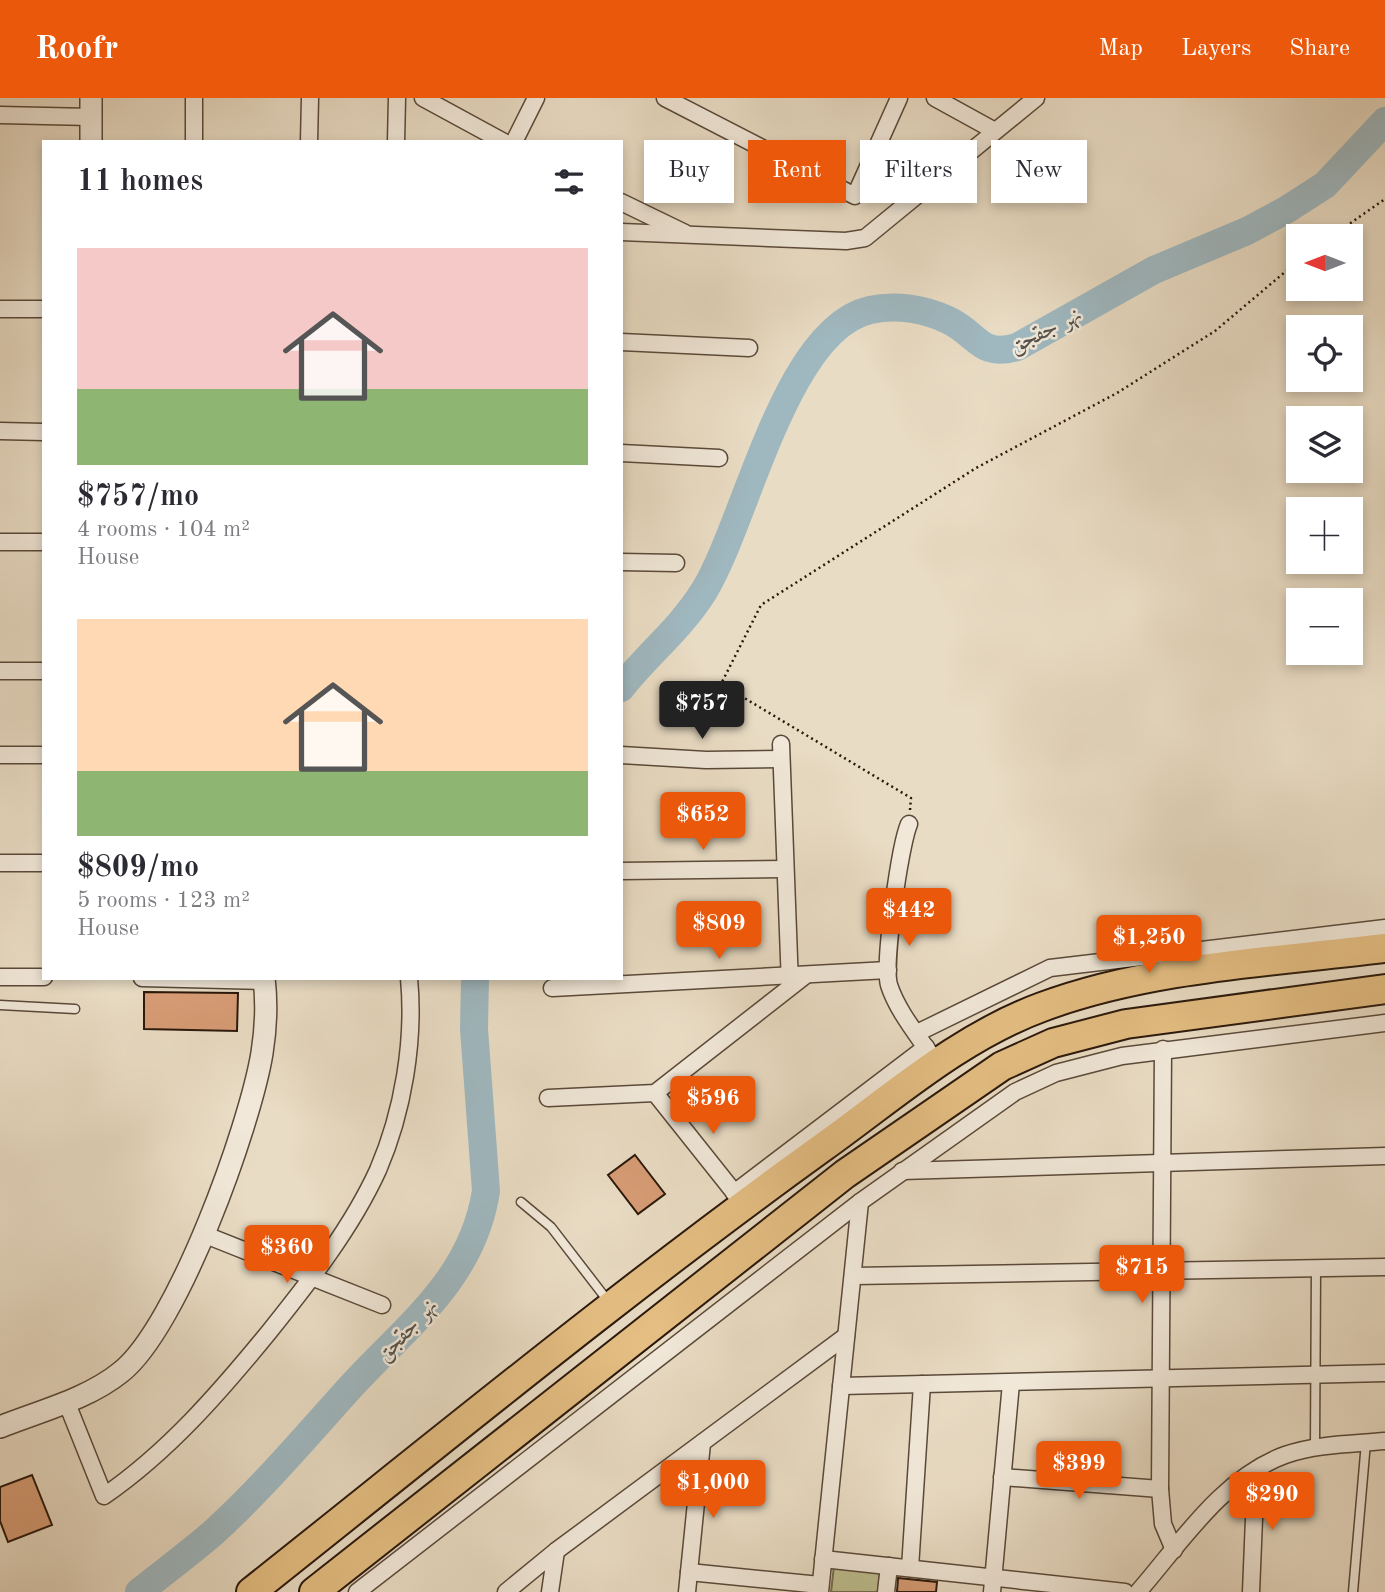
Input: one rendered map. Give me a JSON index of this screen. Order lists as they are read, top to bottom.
{
  "water": ["نهر جقجق"],
  "north": "left",
  "page": {
    "header": "Roofr",
    "nav": ["Map", "Layers", "Share"],
    "chip": [
      "Buy",
      "Rent",
      "Filters",
      "New"
    ],
    "heading": "11 homes",
    "map_buttons": ["+", "−"],
    "list": [
      {
        "name": "$757/mo",
        "note": "4 rooms · 104 m² · House"
      },
      {
        "name": "$809/mo",
        "note": "5 rooms · 123 m² · House"
      }
    ],
    "price": [
      "$757",
      "$652",
      "$442",
      "$809",
      "$1,250",
      "$596",
      "$360",
      "$715",
      "$399",
      "$1,000",
      "$290"
    ]
  }
}
